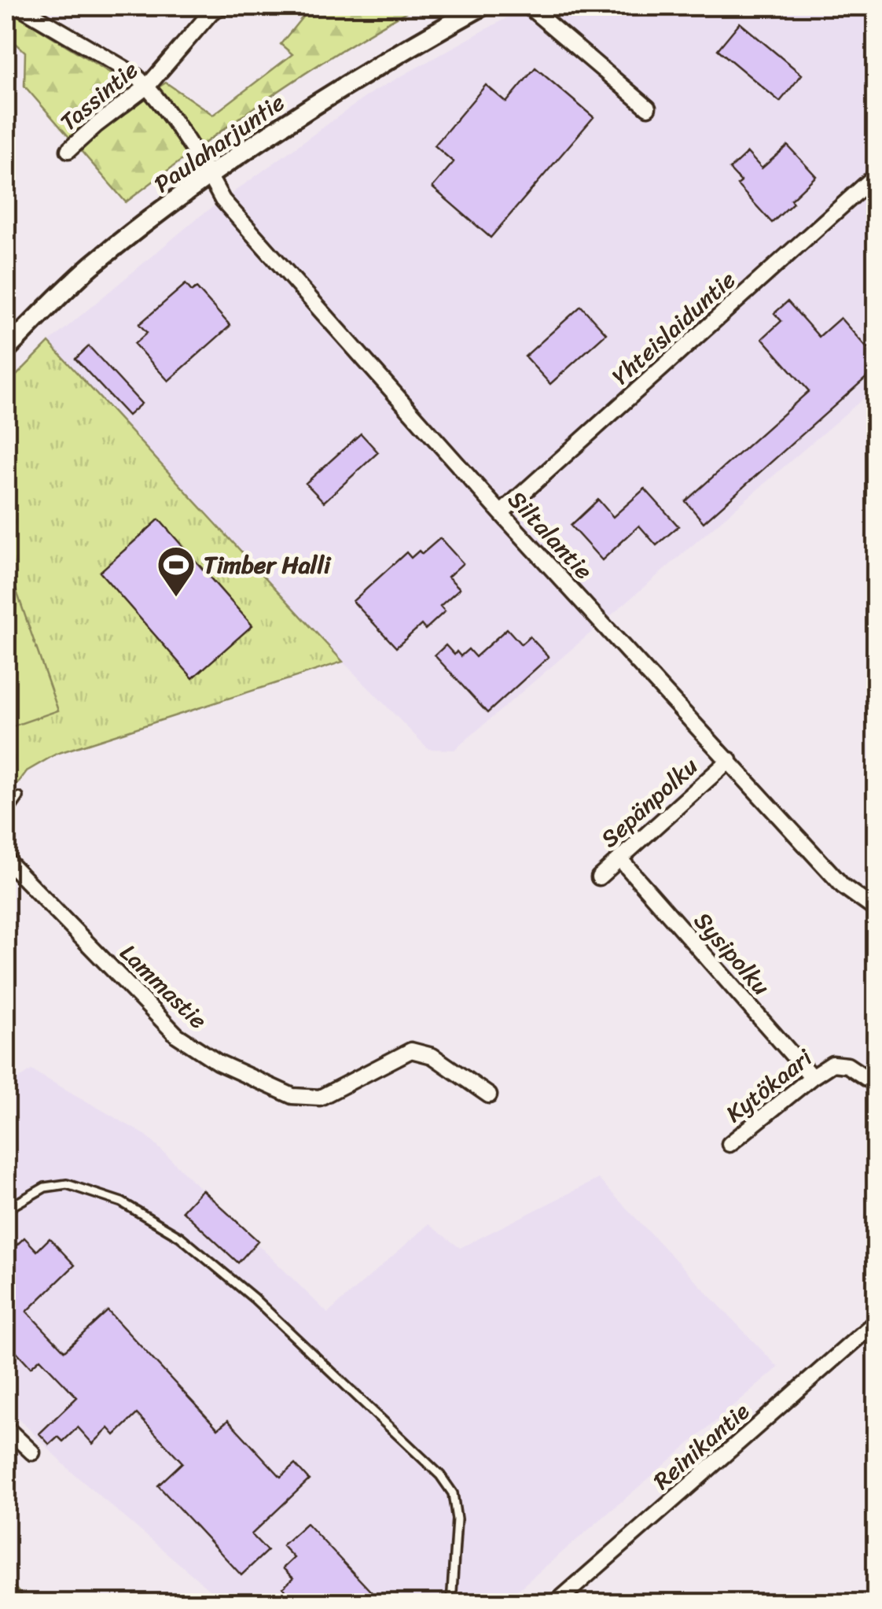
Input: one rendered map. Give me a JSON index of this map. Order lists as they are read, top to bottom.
{
  "streets": {
    "main road": ["Paulaharjuntie"],
    "street": [
      "Tassintie",
      "Yhteislaiduntie",
      "Siltalantie",
      "Sepänpolku",
      "Sysipolku",
      "Lammastie",
      "Kytökaari",
      "Reinikantie"
    ]
  },
  "crossings": [
    ["Tassintie", "Siltalantie"],
    ["Paulaharjuntie", "Siltalantie"],
    ["Yhteislaiduntie", "Siltalantie"],
    ["Siltalantie", "Sepänpolku"],
    ["Sepänpolku", "Sysipolku"],
    ["Sysipolku", "Kytökaari"]
  ],
  "places": {
    "sports": ["Timber Halli"]
  }
}
